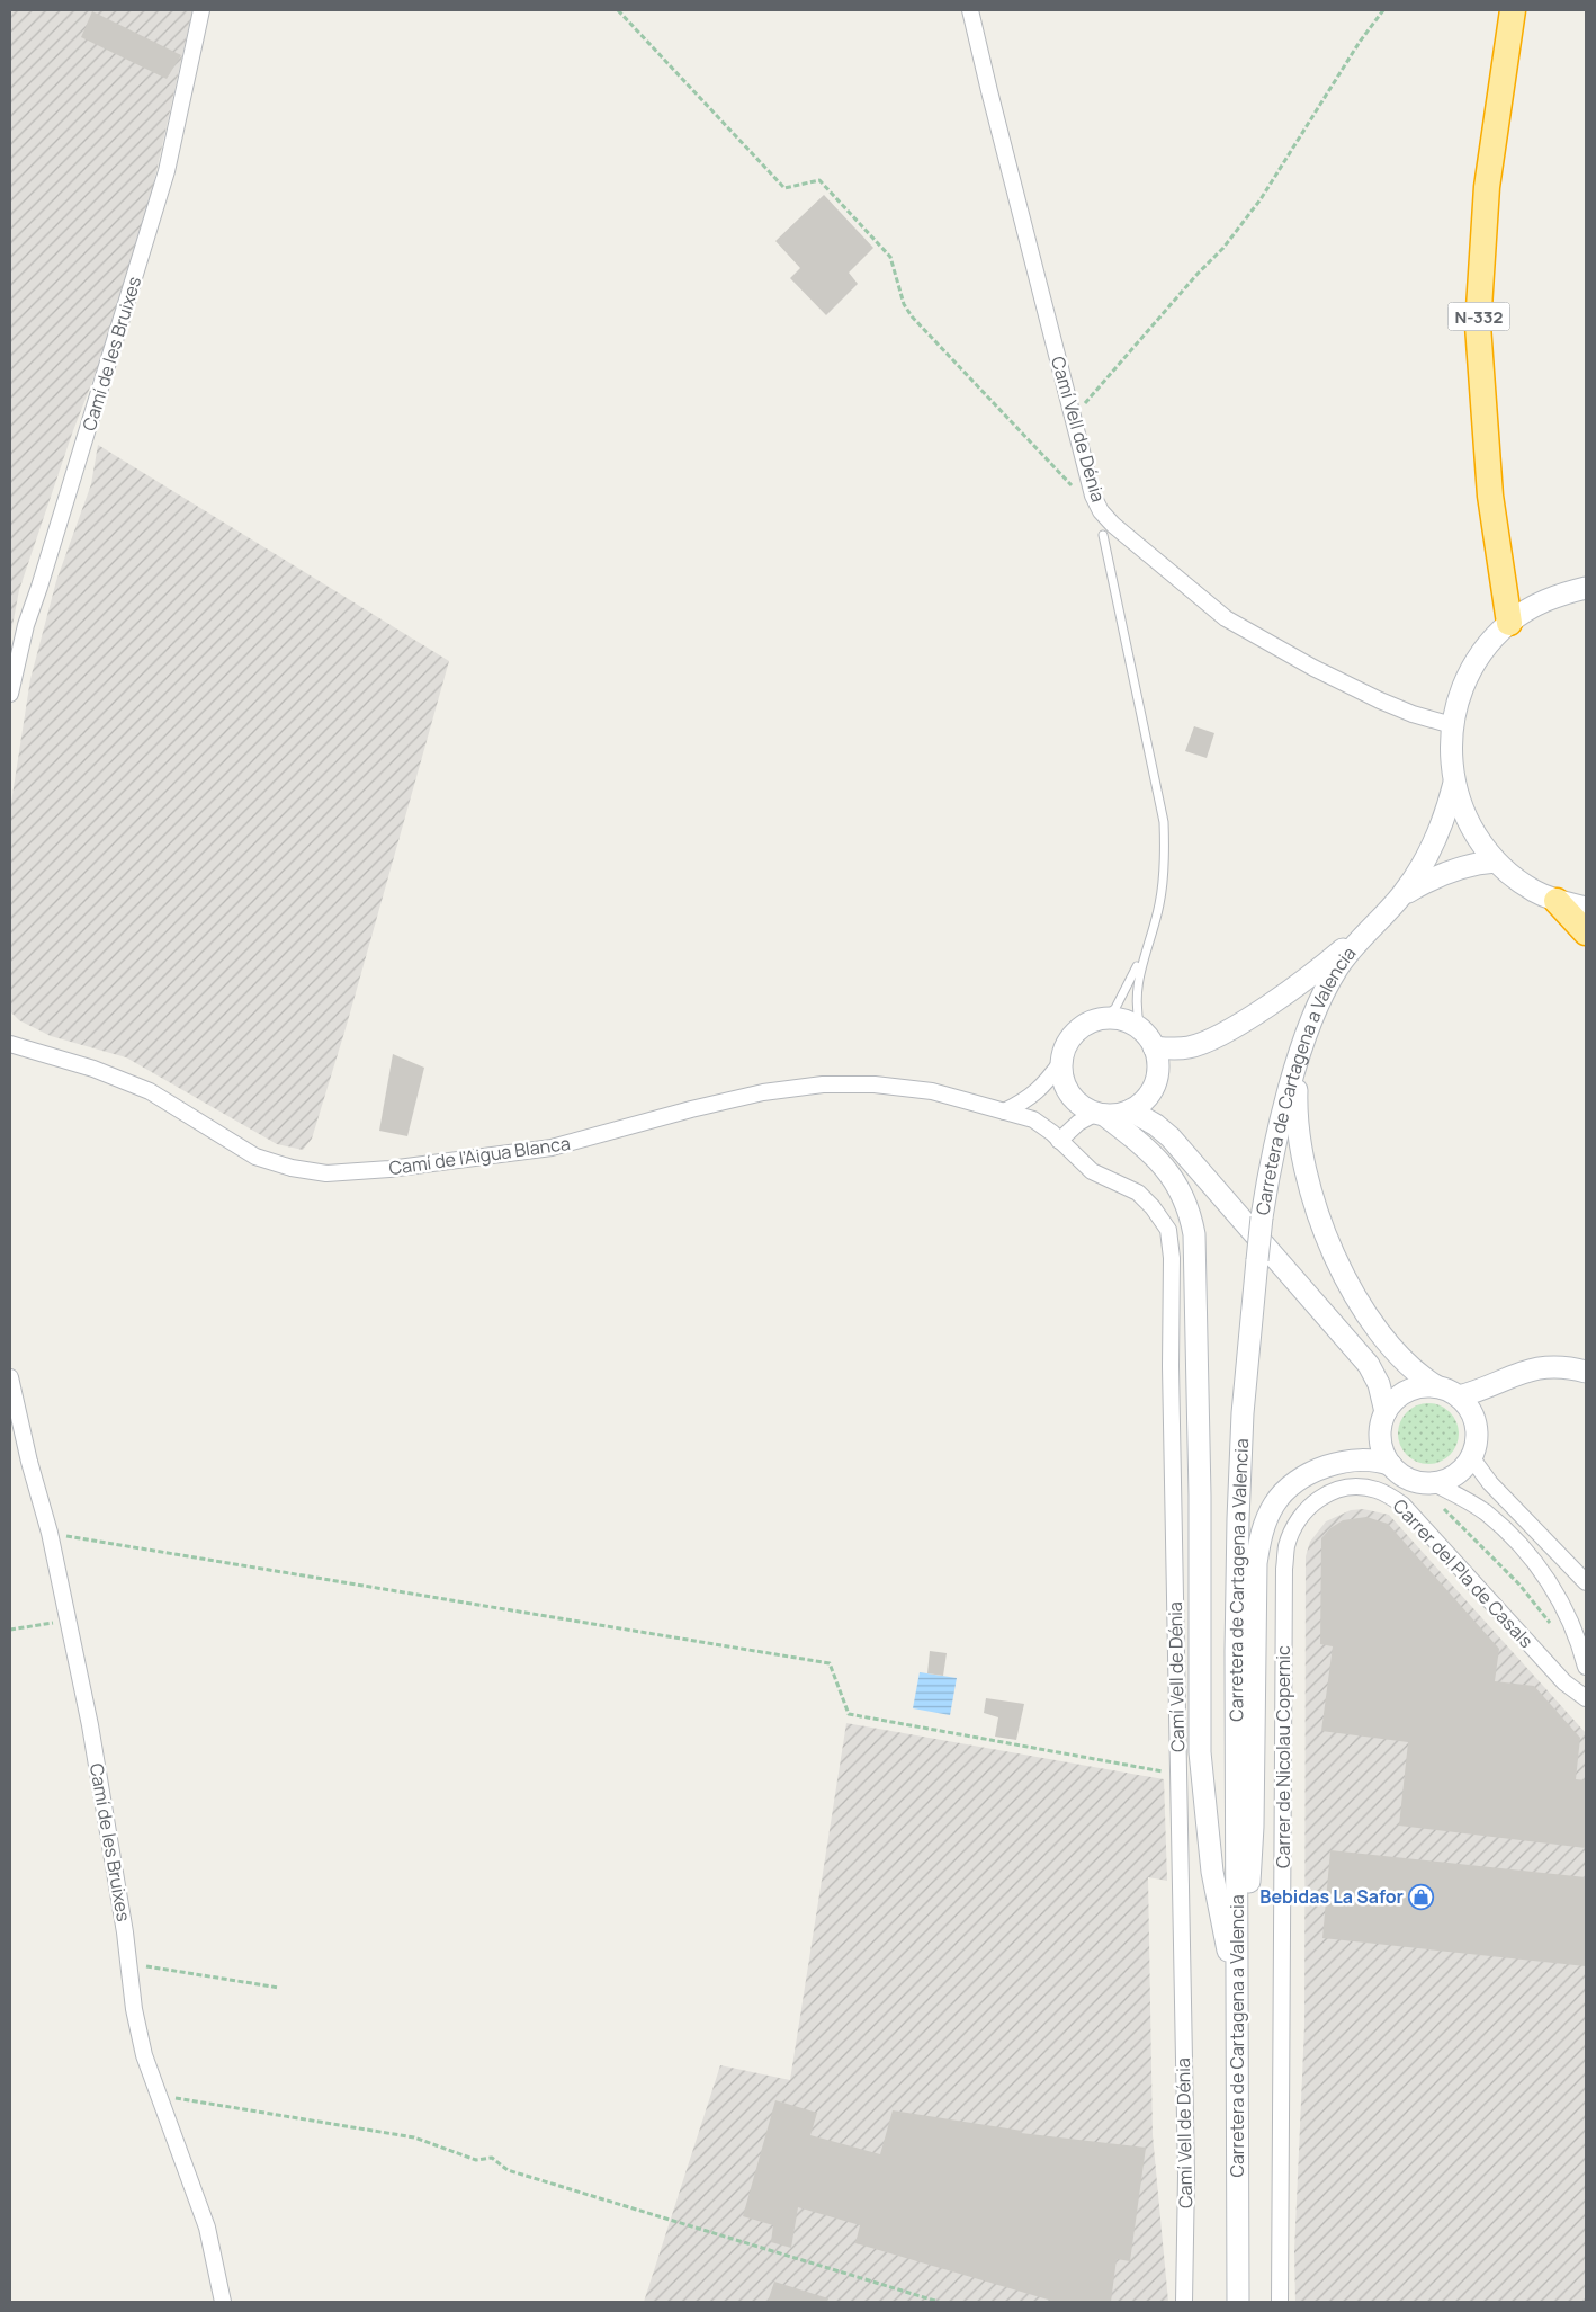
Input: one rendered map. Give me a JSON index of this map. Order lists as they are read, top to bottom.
{
  "streets": {
    "highway": ["N-332"],
    "main road": ["Carretera de Cartagena a Valencia"],
    "street": [
      "Camí de les Bruixes",
      "Camí Vell de Dénia",
      "Camí de l’Aigua Blanca",
      "Carrer del Pla de Casals",
      "Carrer de Nicolau Copernic"
    ]
  },
  "crossings": [
    ["Camí Vell de Dénia", "Camí de l’Aigua Blanca"],
    ["Carrer del Pla de Casals", "Carrer de Nicolau Copernic"]
  ],
  "places": {
    "shop": ["Bebidas La Safor"]
  }
}
